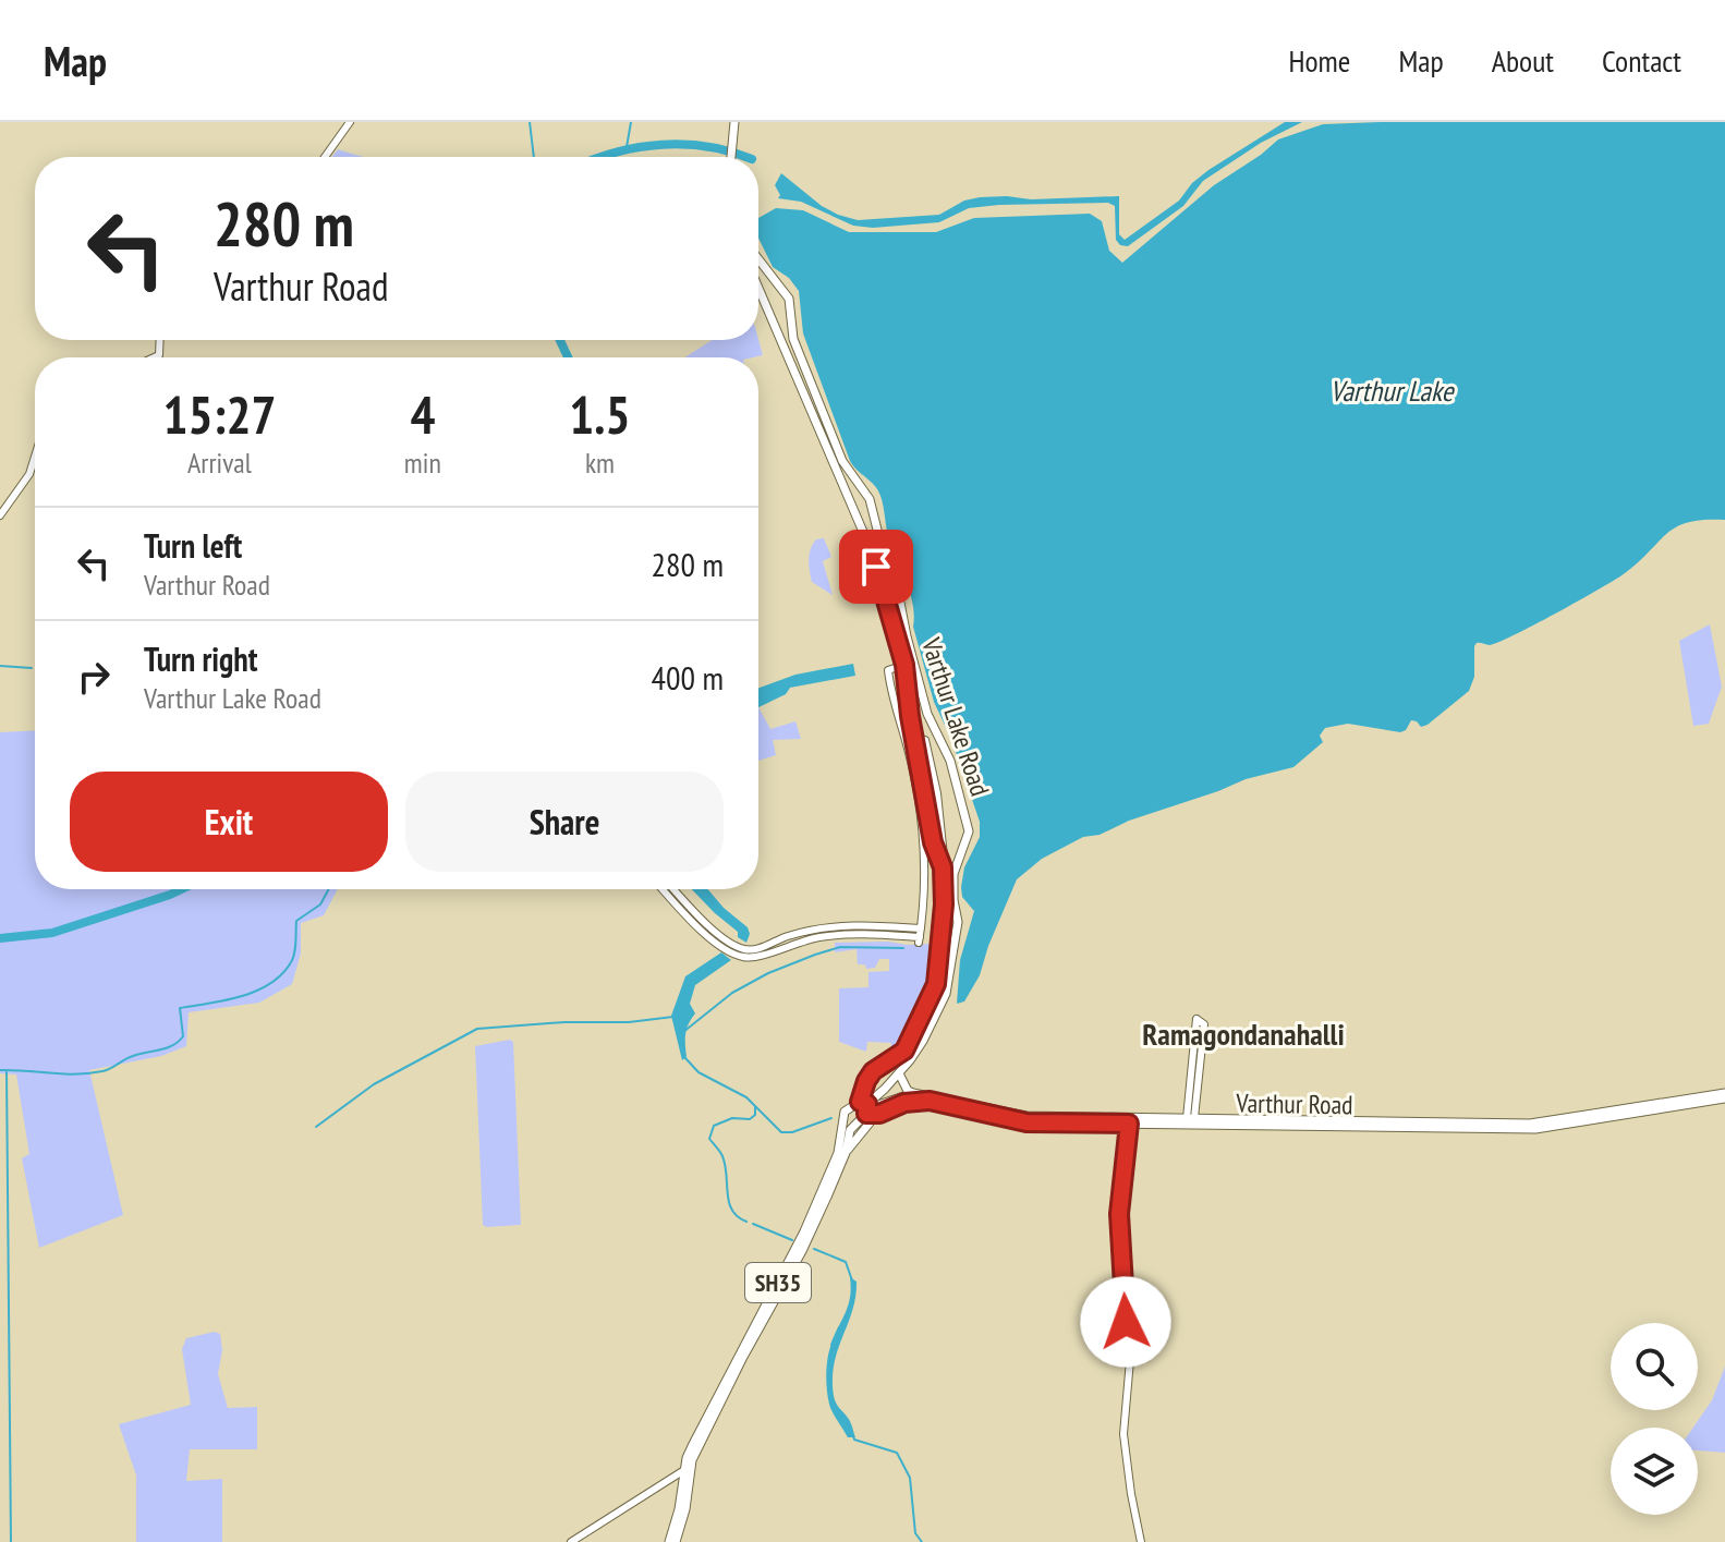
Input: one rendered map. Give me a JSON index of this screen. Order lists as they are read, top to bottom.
{
  "streets": {
    "main road": ["Varthur Lake Road", "Varthur Road", "SH35"]
  },
  "crossings": [
    ["Varthur Lake Road", "Varthur Road"],
    ["Varthur Lake Road", "SH35"],
    ["Varthur Road", "SH35"]
  ],
  "districts": ["Ramagondanahalli"],
  "water": ["Varthur Lake"],
  "page": {
    "header": "Map",
    "nav": [
      "Home",
      "Map",
      "About",
      "Contact"
    ],
    "turn": ["280 m", "Varthur Road"],
    "eta": [
      "15:27",
      "Arrival",
      "4",
      "min",
      "1.5",
      "km"
    ],
    "list": [
      {
        "name": "Turn left",
        "note": "Varthur Road",
        "value": "280 m"
      },
      {
        "name": "Turn right",
        "note": "Varthur Lake Road",
        "value": "400 m"
      }
    ],
    "buttons": ["Exit", "Share"]
  }
}
